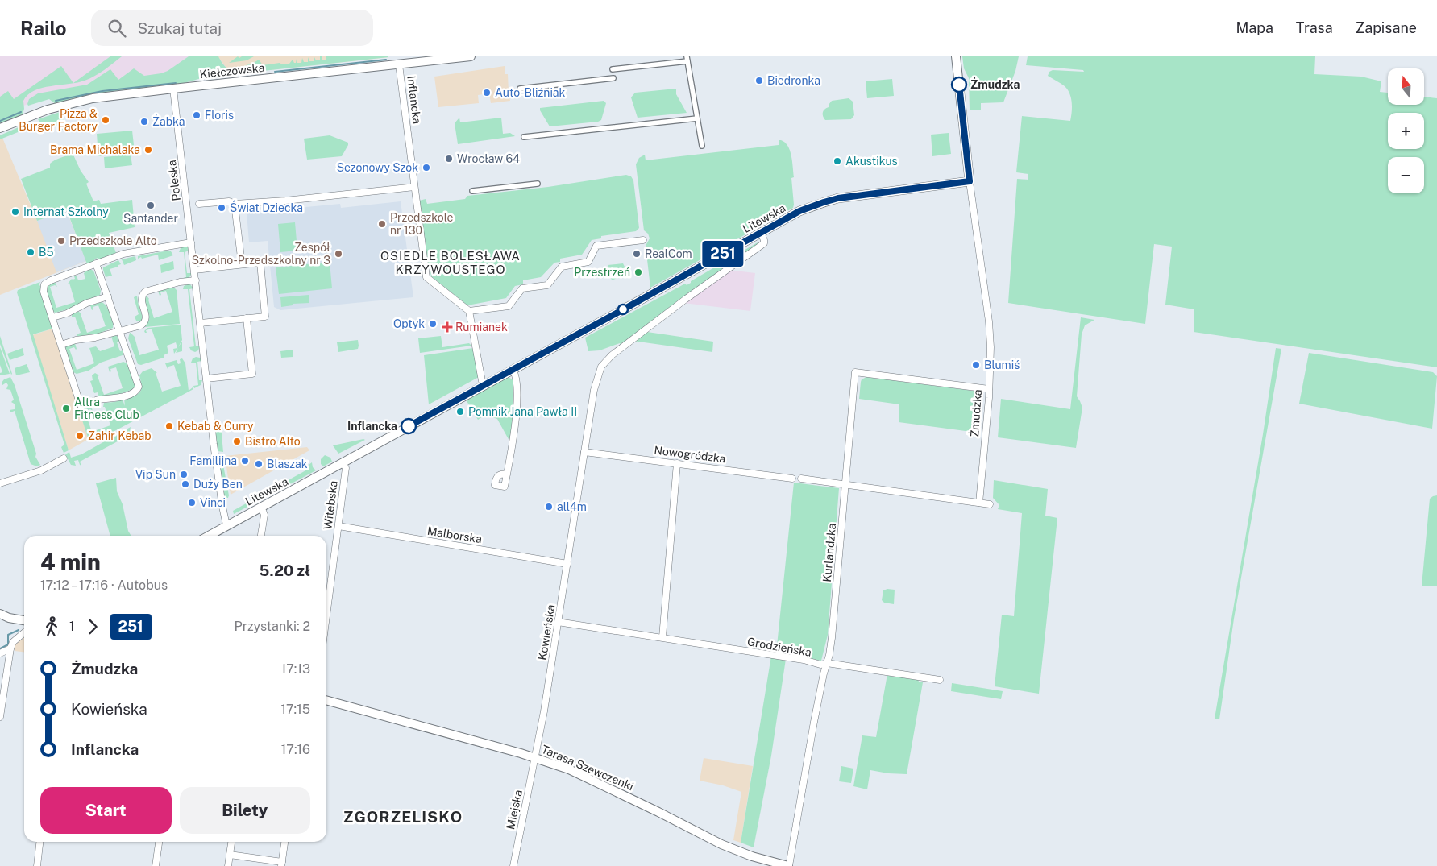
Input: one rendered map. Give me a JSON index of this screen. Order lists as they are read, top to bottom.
{
  "streets": {
    "street": [
      "Kiełczowska",
      "Inflancka",
      "Poleska",
      "Litewska",
      "Żmudzka",
      "Nowogródzka",
      "Witebska",
      "Malborska",
      "Kurlandzka",
      "Kowieńska",
      "Grodzieńska",
      "Tarasa Szewczenki",
      "Miejska"
    ]
  },
  "crossings": [
    ["Kiełczowska", "Inflancka"],
    ["Kiełczowska", "Poleska"],
    ["Inflancka", "Poleska"],
    ["Poleska", "Litewska"],
    ["Litewska", "Żmudzka"],
    ["Litewska", "Witebska"],
    ["Litewska", "Kowieńska"],
    ["Żmudzka", "Kurlandzka"],
    ["Nowogródzka", "Kowieńska"],
    ["Witebska", "Malborska"],
    ["Malborska", "Kowieńska"],
    ["Kurlandzka", "Grodzieńska"],
    ["Kurlandzka", "Tarasa Szewczenki"],
    ["Kowieńska", "Grodzieńska"],
    ["Kowieńska", "Tarasa Szewczenki"],
    ["Kowieńska", "Miejska"],
    ["Tarasa Szewczenki", "Miejska"]
  ],
  "districts": ["OSIEDLE BOLESŁAWA KRZYWOUSTEGO", "ZGORZELISKO"],
  "places": {
    "other": [
      "Biedronka",
      "Żmudzka",
      "Auto-Bliźniak",
      "Floris",
      "Pizza & Burger Factory",
      "Żabka",
      "Brama Michalaka",
      "Wrocław 64",
      "Akustikus",
      "Sezonowy Szok",
      "Santander",
      "Świat Dziecka",
      "Internat Szkolny",
      "Przedszkole nr 130",
      "Przedszkole Alto",
      "B5",
      "Zespół Szkolno-Przedszkolny nr 3",
      "RealCom",
      "Przestrzeń",
      "Optyk",
      "Blumiś",
      "Altra Fitness Club",
      "Pomnik Jana Pawła II",
      "Kebab & Curry",
      "Inflancka",
      "Zahir Kebab",
      "Bistro Alto",
      "Familijna",
      "Blaszak",
      "Vip Sun",
      "Duży Ben",
      "Vinci",
      "all4m"
    ],
    "health": ["Rumianek"]
  },
  "lines": ["bus line 251"],
  "north": "top",
  "page": {
    "header": "Railo",
    "search": "Szukaj tutaj",
    "nav": ["Mapa", "Trasa", "Zapisane"],
    "on_map": "251",
    "map_buttons": ["+", "−"],
    "heading": ["4 min", "17:12 – 17:16 · Autobus", "5.20 zł"],
    "legs": ["1", "251", "Przystanki: 2"],
    "list": [
      {
        "name": "Żmudzka",
        "value": "17:13"
      },
      {
        "name": "Kowieńska",
        "value": "17:15"
      },
      {
        "name": "Inflancka",
        "value": "17:16"
      }
    ],
    "buttons": ["Start", "Bilety"]
  }
}
